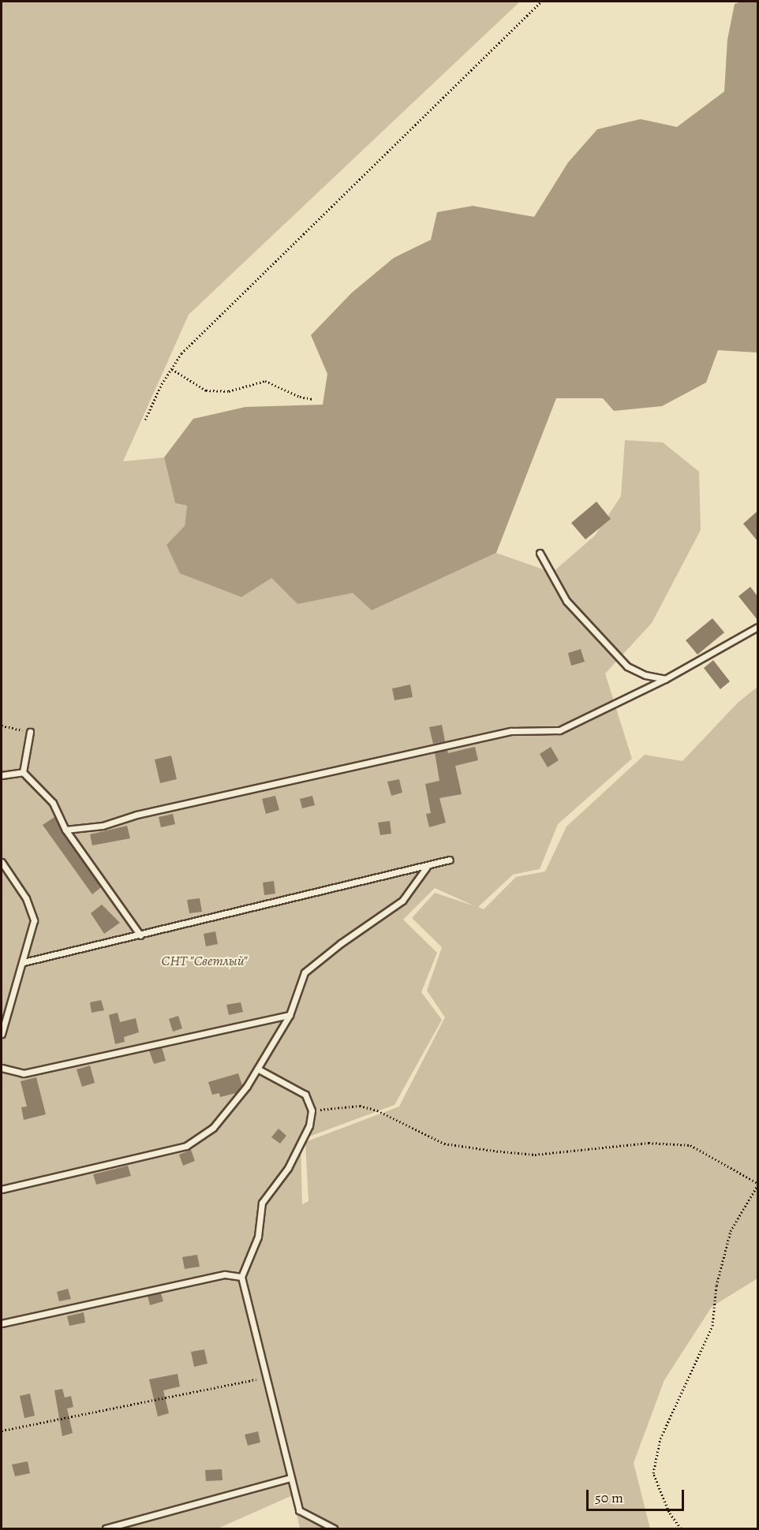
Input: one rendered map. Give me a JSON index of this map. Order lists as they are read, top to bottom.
{
  "parks": ["СНТ \"Светлый\""],
  "scale_bar": "50 m"
}
